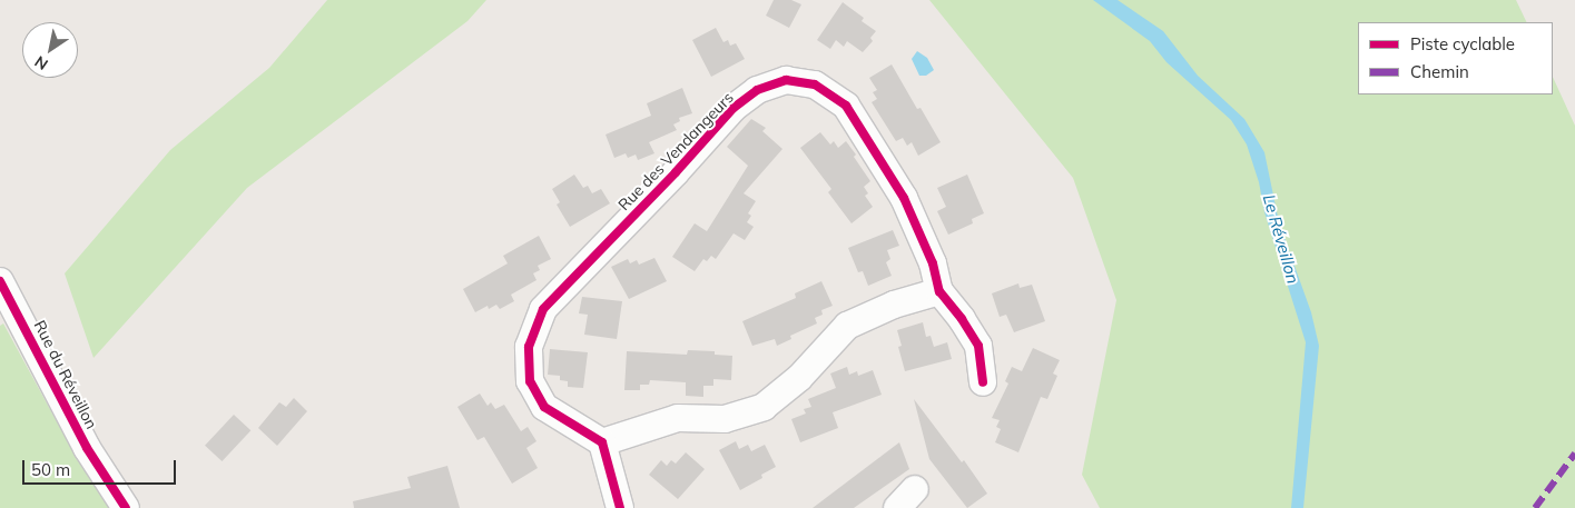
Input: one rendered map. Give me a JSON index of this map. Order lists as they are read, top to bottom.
{
  "streets": {
    "street": ["Rue des Vendangeurs", "Rue du Réveillon"]
  },
  "water": ["Le Réveillon"],
  "legend": ["Piste cyclable", "Chemin"],
  "scale_bar": "50 m",
  "north": "bottom left"
}
